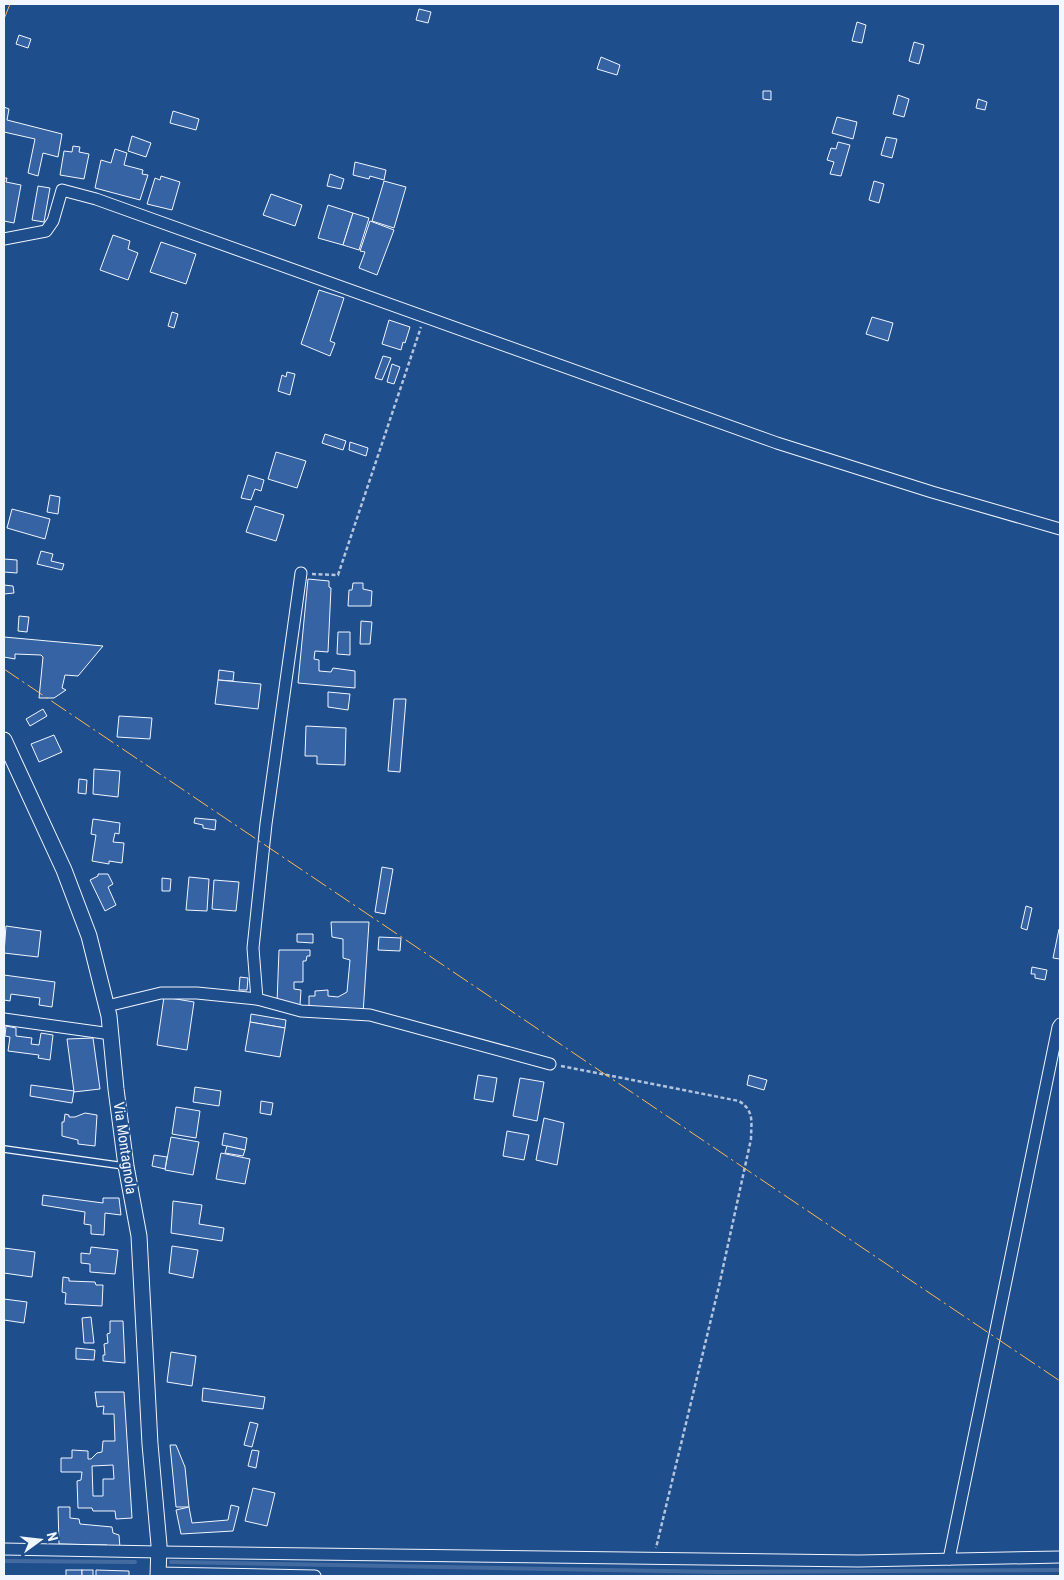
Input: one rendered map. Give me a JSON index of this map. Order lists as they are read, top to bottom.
{
  "streets": {
    "street": ["Via Montagnola"]
  },
  "north": "right"
}
